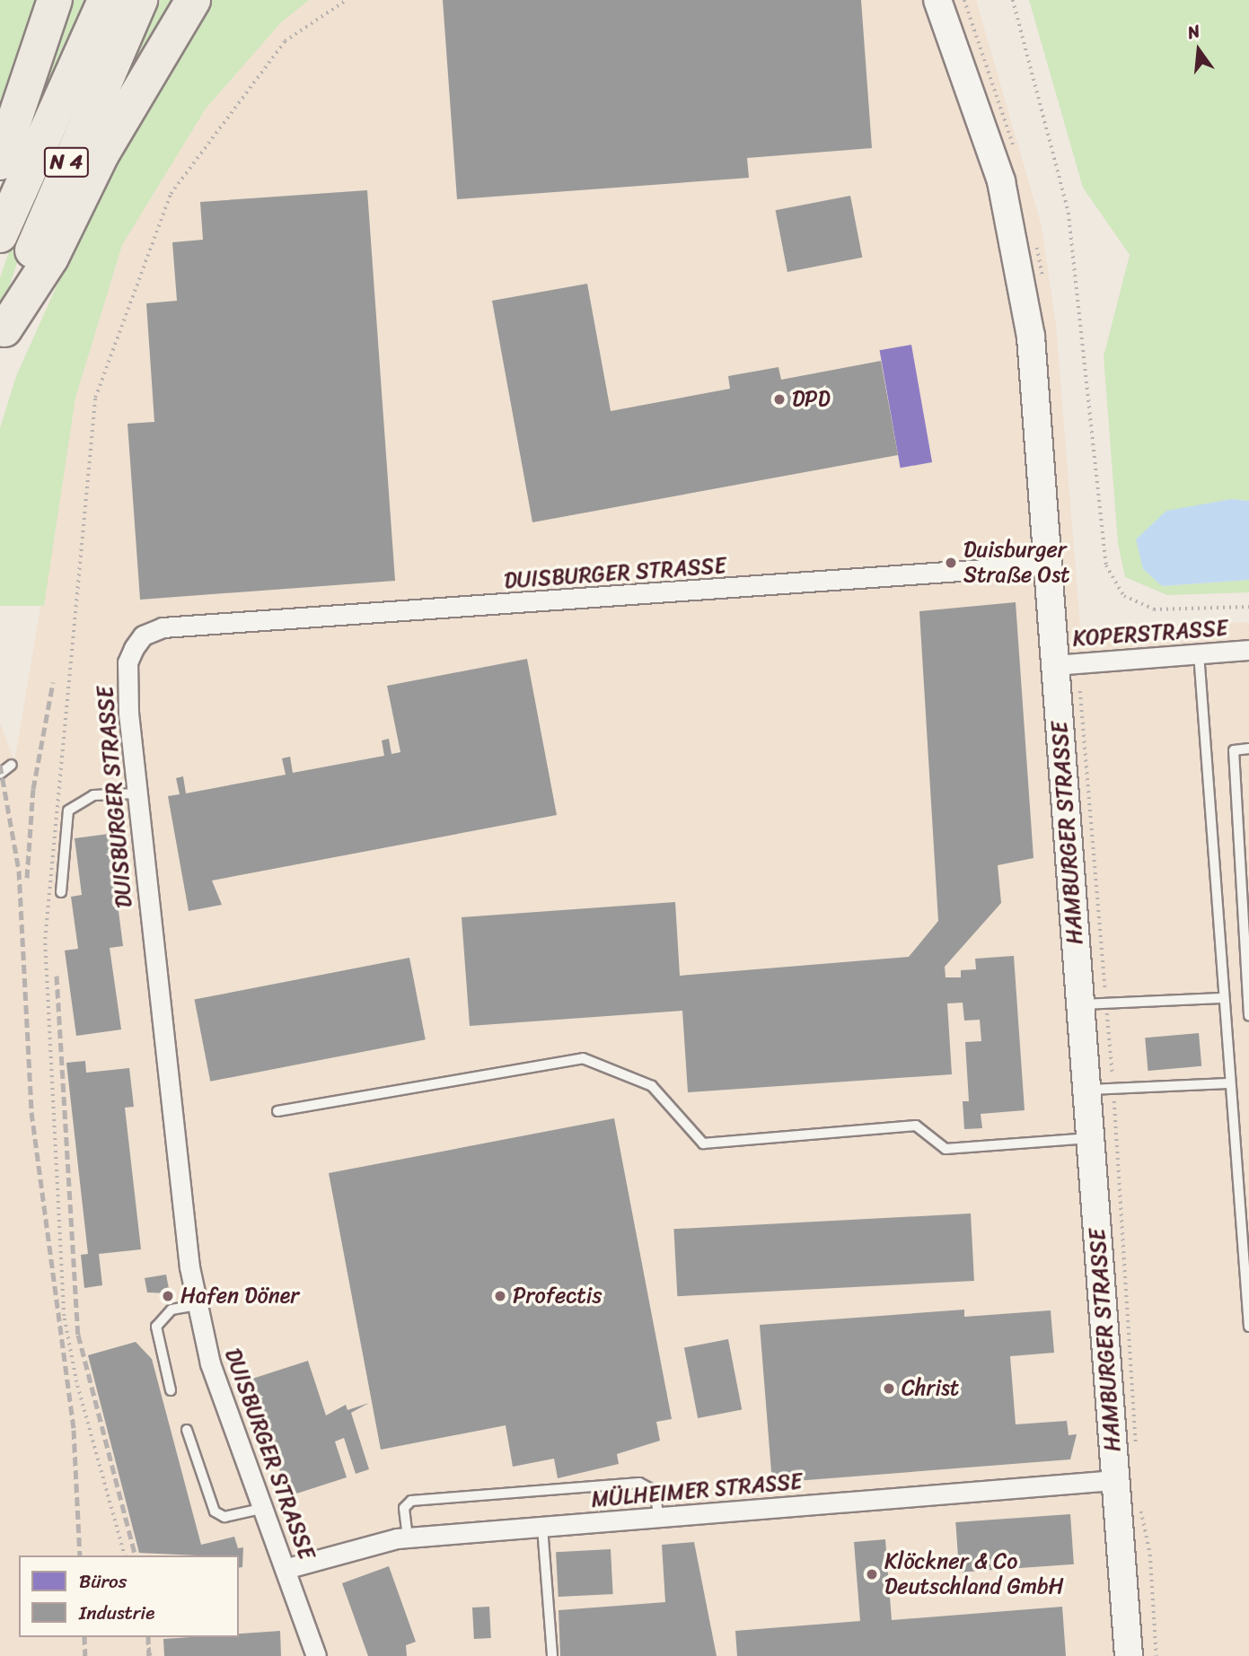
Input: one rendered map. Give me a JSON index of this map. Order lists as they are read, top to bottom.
{
  "streets": {
    "highway": ["N 4"],
    "street": [
      "DUISBURGER STRASSE",
      "KOPERSTRASSE",
      "HAMBURGER STRASSE",
      "MÜLHEIMER STRASSE"
    ]
  },
  "crossings": [
    ["DUISBURGER STRASSE", "HAMBURGER STRASSE"],
    ["DUISBURGER STRASSE", "MÜLHEIMER STRASSE"],
    ["KOPERSTRASSE", "HAMBURGER STRASSE"],
    ["HAMBURGER STRASSE", "MÜLHEIMER STRASSE"]
  ],
  "places": [
    "DPD",
    "Duisburger Straße Ost",
    "Hafen Döner",
    "Profectis",
    "Christ",
    "Klöckner & Co Deutschland GmbH"
  ],
  "legend": ["Büros", "Industrie"],
  "north": "top"
}
